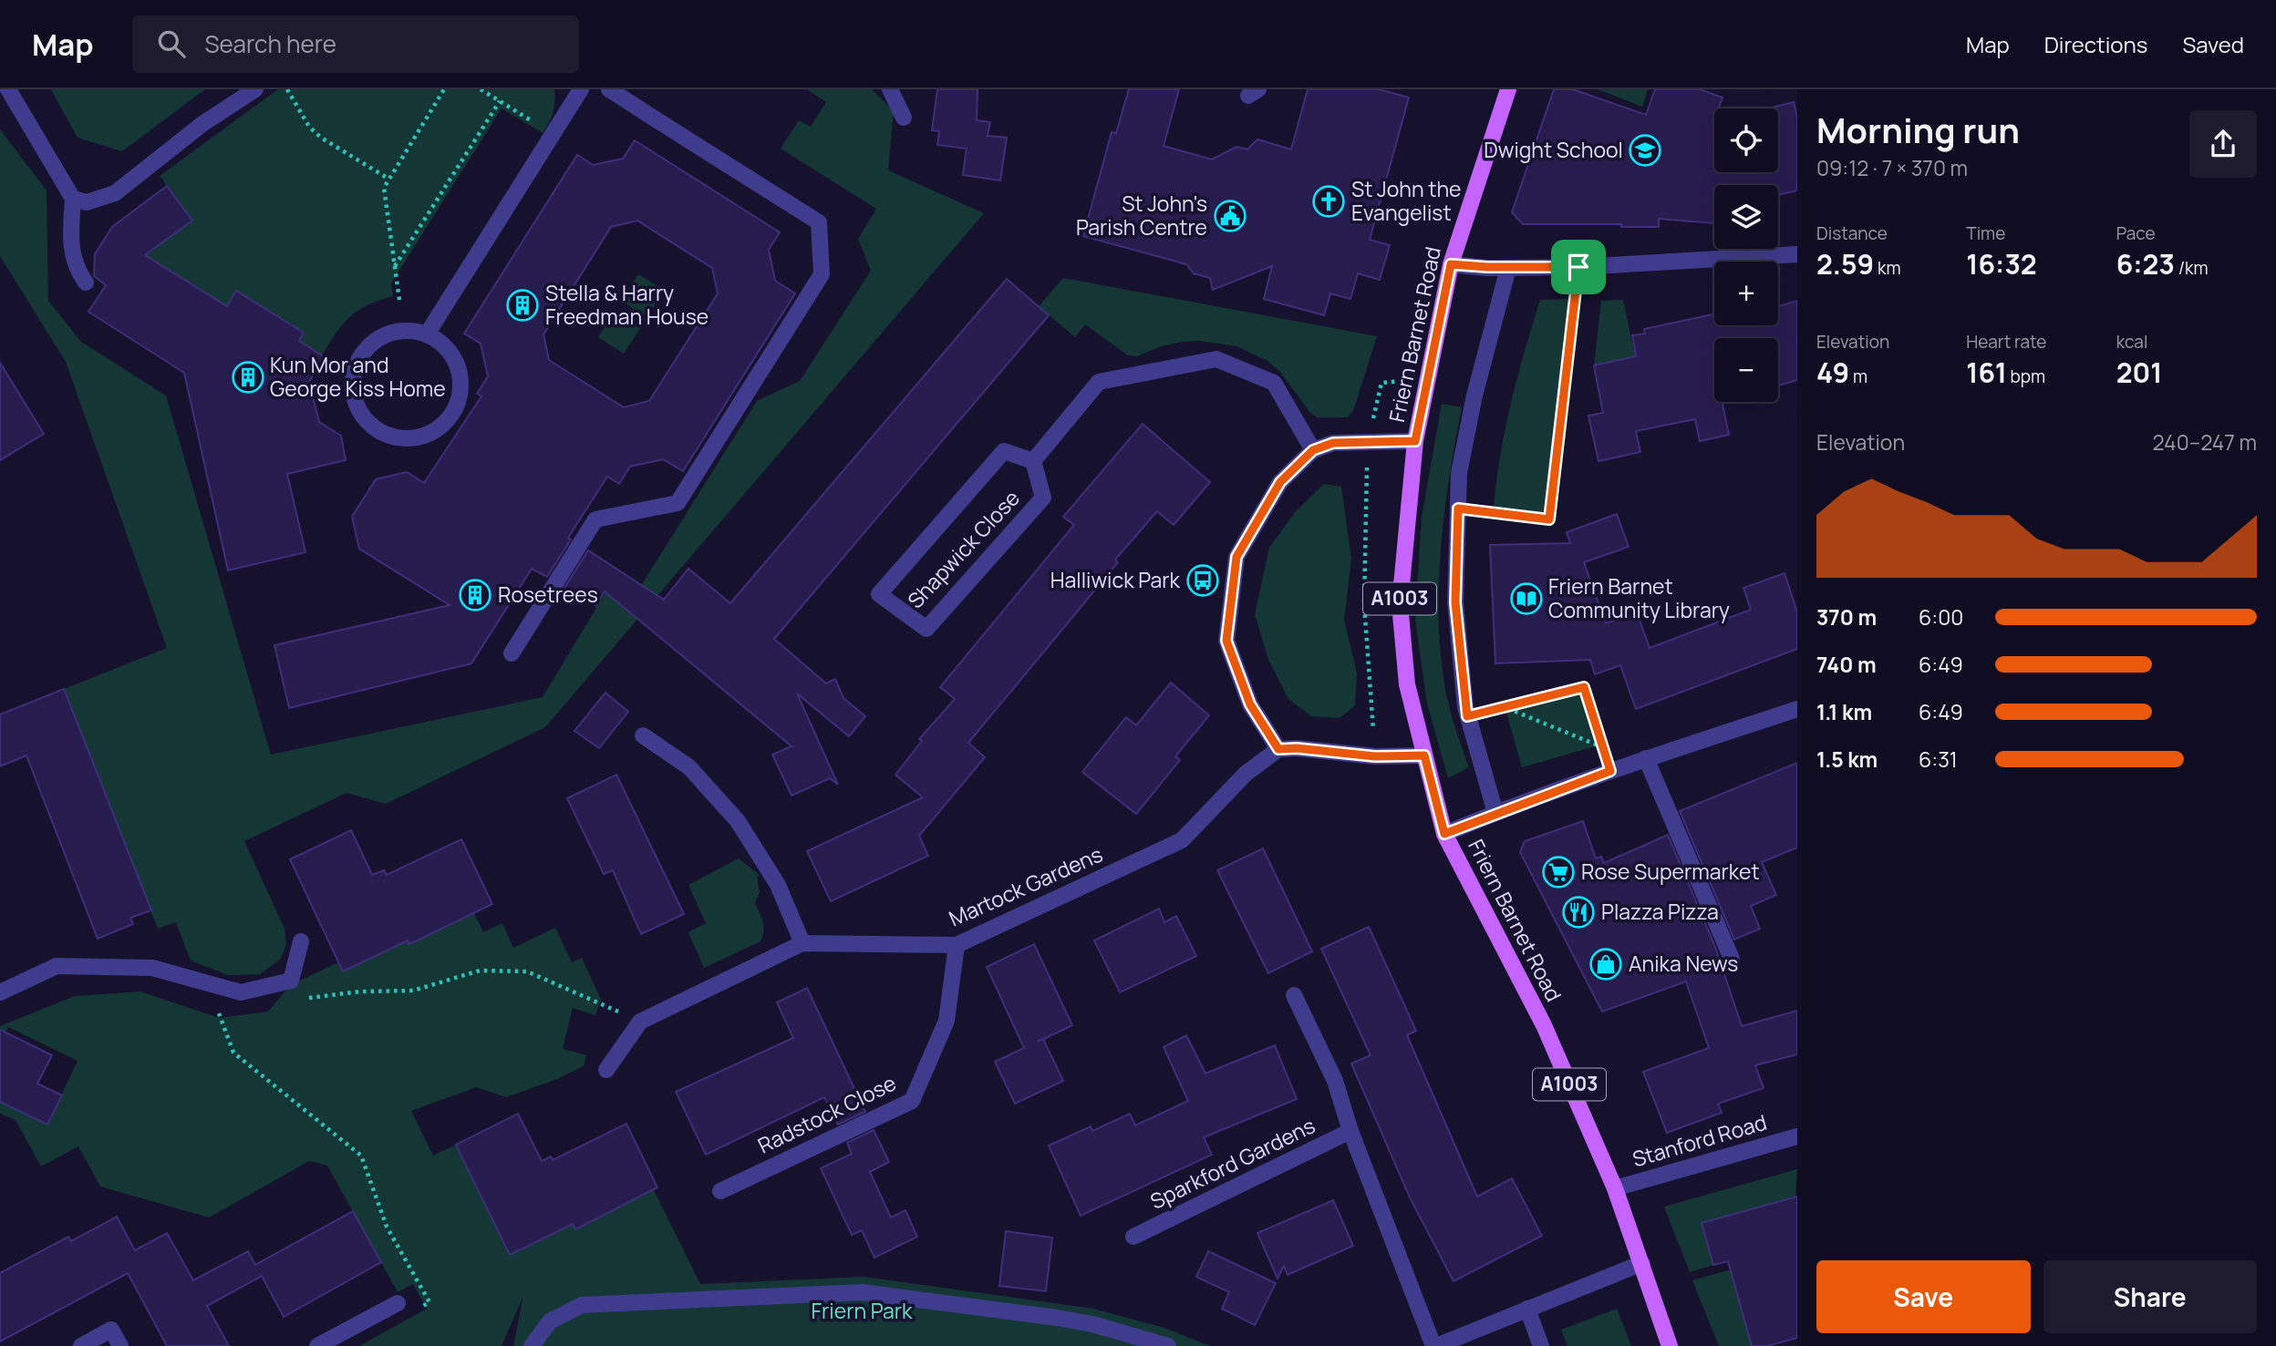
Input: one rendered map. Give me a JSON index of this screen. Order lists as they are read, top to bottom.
{
  "streets": {
    "main road": ["Friern Barnet Road", "A1003"],
    "street": [
      "Shapwick Close",
      "Martock Gardens",
      "Radstock Close",
      "Stanford Road",
      "Sparkford Gardens"
    ]
  },
  "crossings": [
    ["Friern Barnet Road", "Stanford Road"],
    ["Martock Gardens", "Radstock Close"]
  ],
  "parks": ["Friern Park"],
  "places": {
    "school or university": ["Dwight School"],
    "church": ["St John the Evangelist"],
    "public building": ["St John's Parish Centre"],
    "building": ["Stella & Harry Freedman House", "Kun Mor and George Kiss Home", "Rosetrees"],
    "bus stop": ["Halliwick Park"],
    "library": ["Friern Barnet Community Library"],
    "supermarket": ["Rose Supermarket"],
    "restaurant": ["Plazza Pizza"],
    "shop": ["Anika News"]
  },
  "page": {
    "header": "Map",
    "search": "Search here",
    "nav": ["Map", "Directions", "Saved"],
    "heading": ["Morning run", "09:12 · 7 × 370 m"],
    "map_buttons": ["+", "−"],
    "stats": [
      ["Distance", "2.59 km"],
      ["Time", "16:32"],
      ["Pace", "6:23 /km"],
      ["Elevation", "49 m"],
      ["Heart rate", "161 bpm"],
      ["kcal", "201"]
    ],
    "chart": ["Elevation", "240–247 m"],
    "list": [
      {
        "name": "370 m",
        "note": "6:00"
      },
      {
        "name": "740 m",
        "note": "6:49"
      },
      {
        "name": "1.1 km",
        "note": "6:49"
      },
      {
        "name": "1.5 km",
        "note": "6:31"
      }
    ],
    "buttons": ["Save", "Share"]
  }
}
